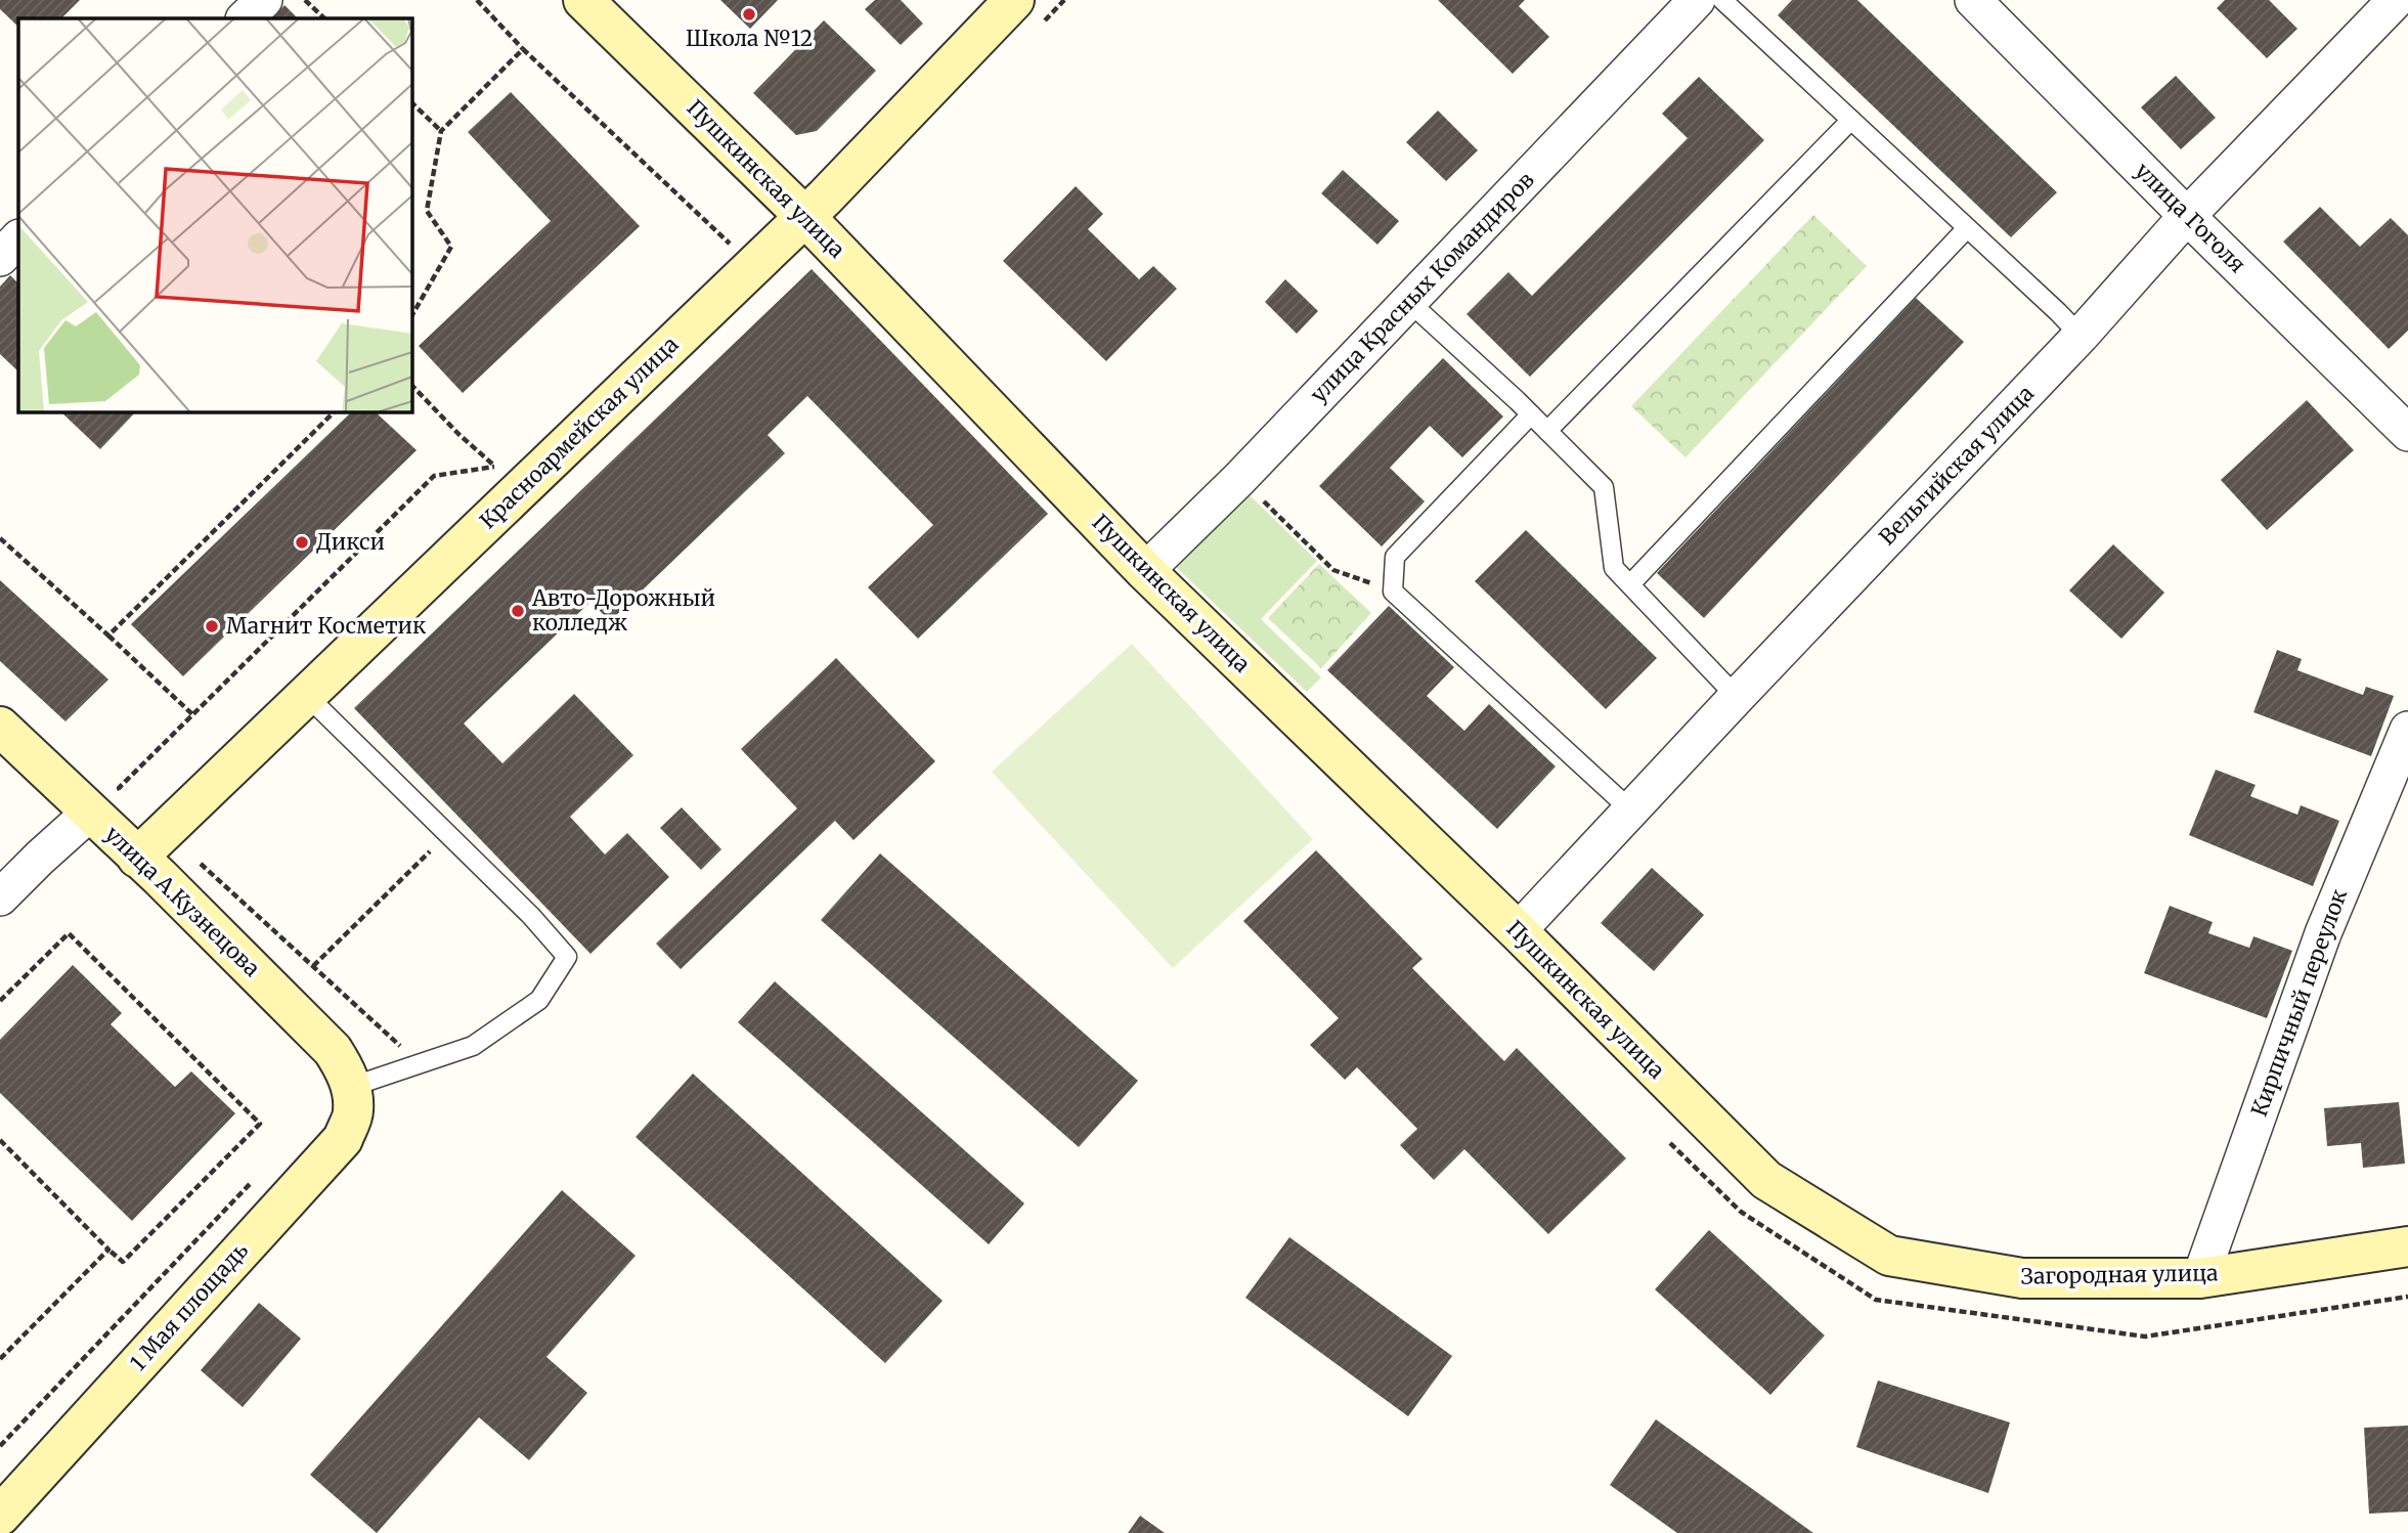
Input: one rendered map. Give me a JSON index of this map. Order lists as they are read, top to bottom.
{
  "streets": {
    "main road": [
      "Пушкинская улица",
      "Красноармейская улица",
      "улица А.Кузнецова",
      "Загородная улица",
      "1 Мая площадь"
    ],
    "street": [
      "улица Гоголя",
      "улица Красных Командиров",
      "Вельгийская улица",
      "Кирпичный переулок"
    ]
  },
  "crossings": [
    ["Пушкинская улица", "улица Красных Командиров"],
    ["Пушкинская улица", "Красноармейская улица"],
    ["Пушкинская улица", "Вельгийская улица"],
    ["Пушкинская улица", "Загородная улица"],
    ["улица Гоголя", "Вельгийская улица"],
    ["Красноармейская улица", "улица А.Кузнецова"],
    ["улица А.Кузнецова", "1 Мая площадь"],
    ["Кирпичный переулок", "Загородная улица"]
  ],
  "places": [
    "Школа №12",
    "Дикси",
    "Авто-Дорожный колледж",
    "Магнит Косметик"
  ]
}
